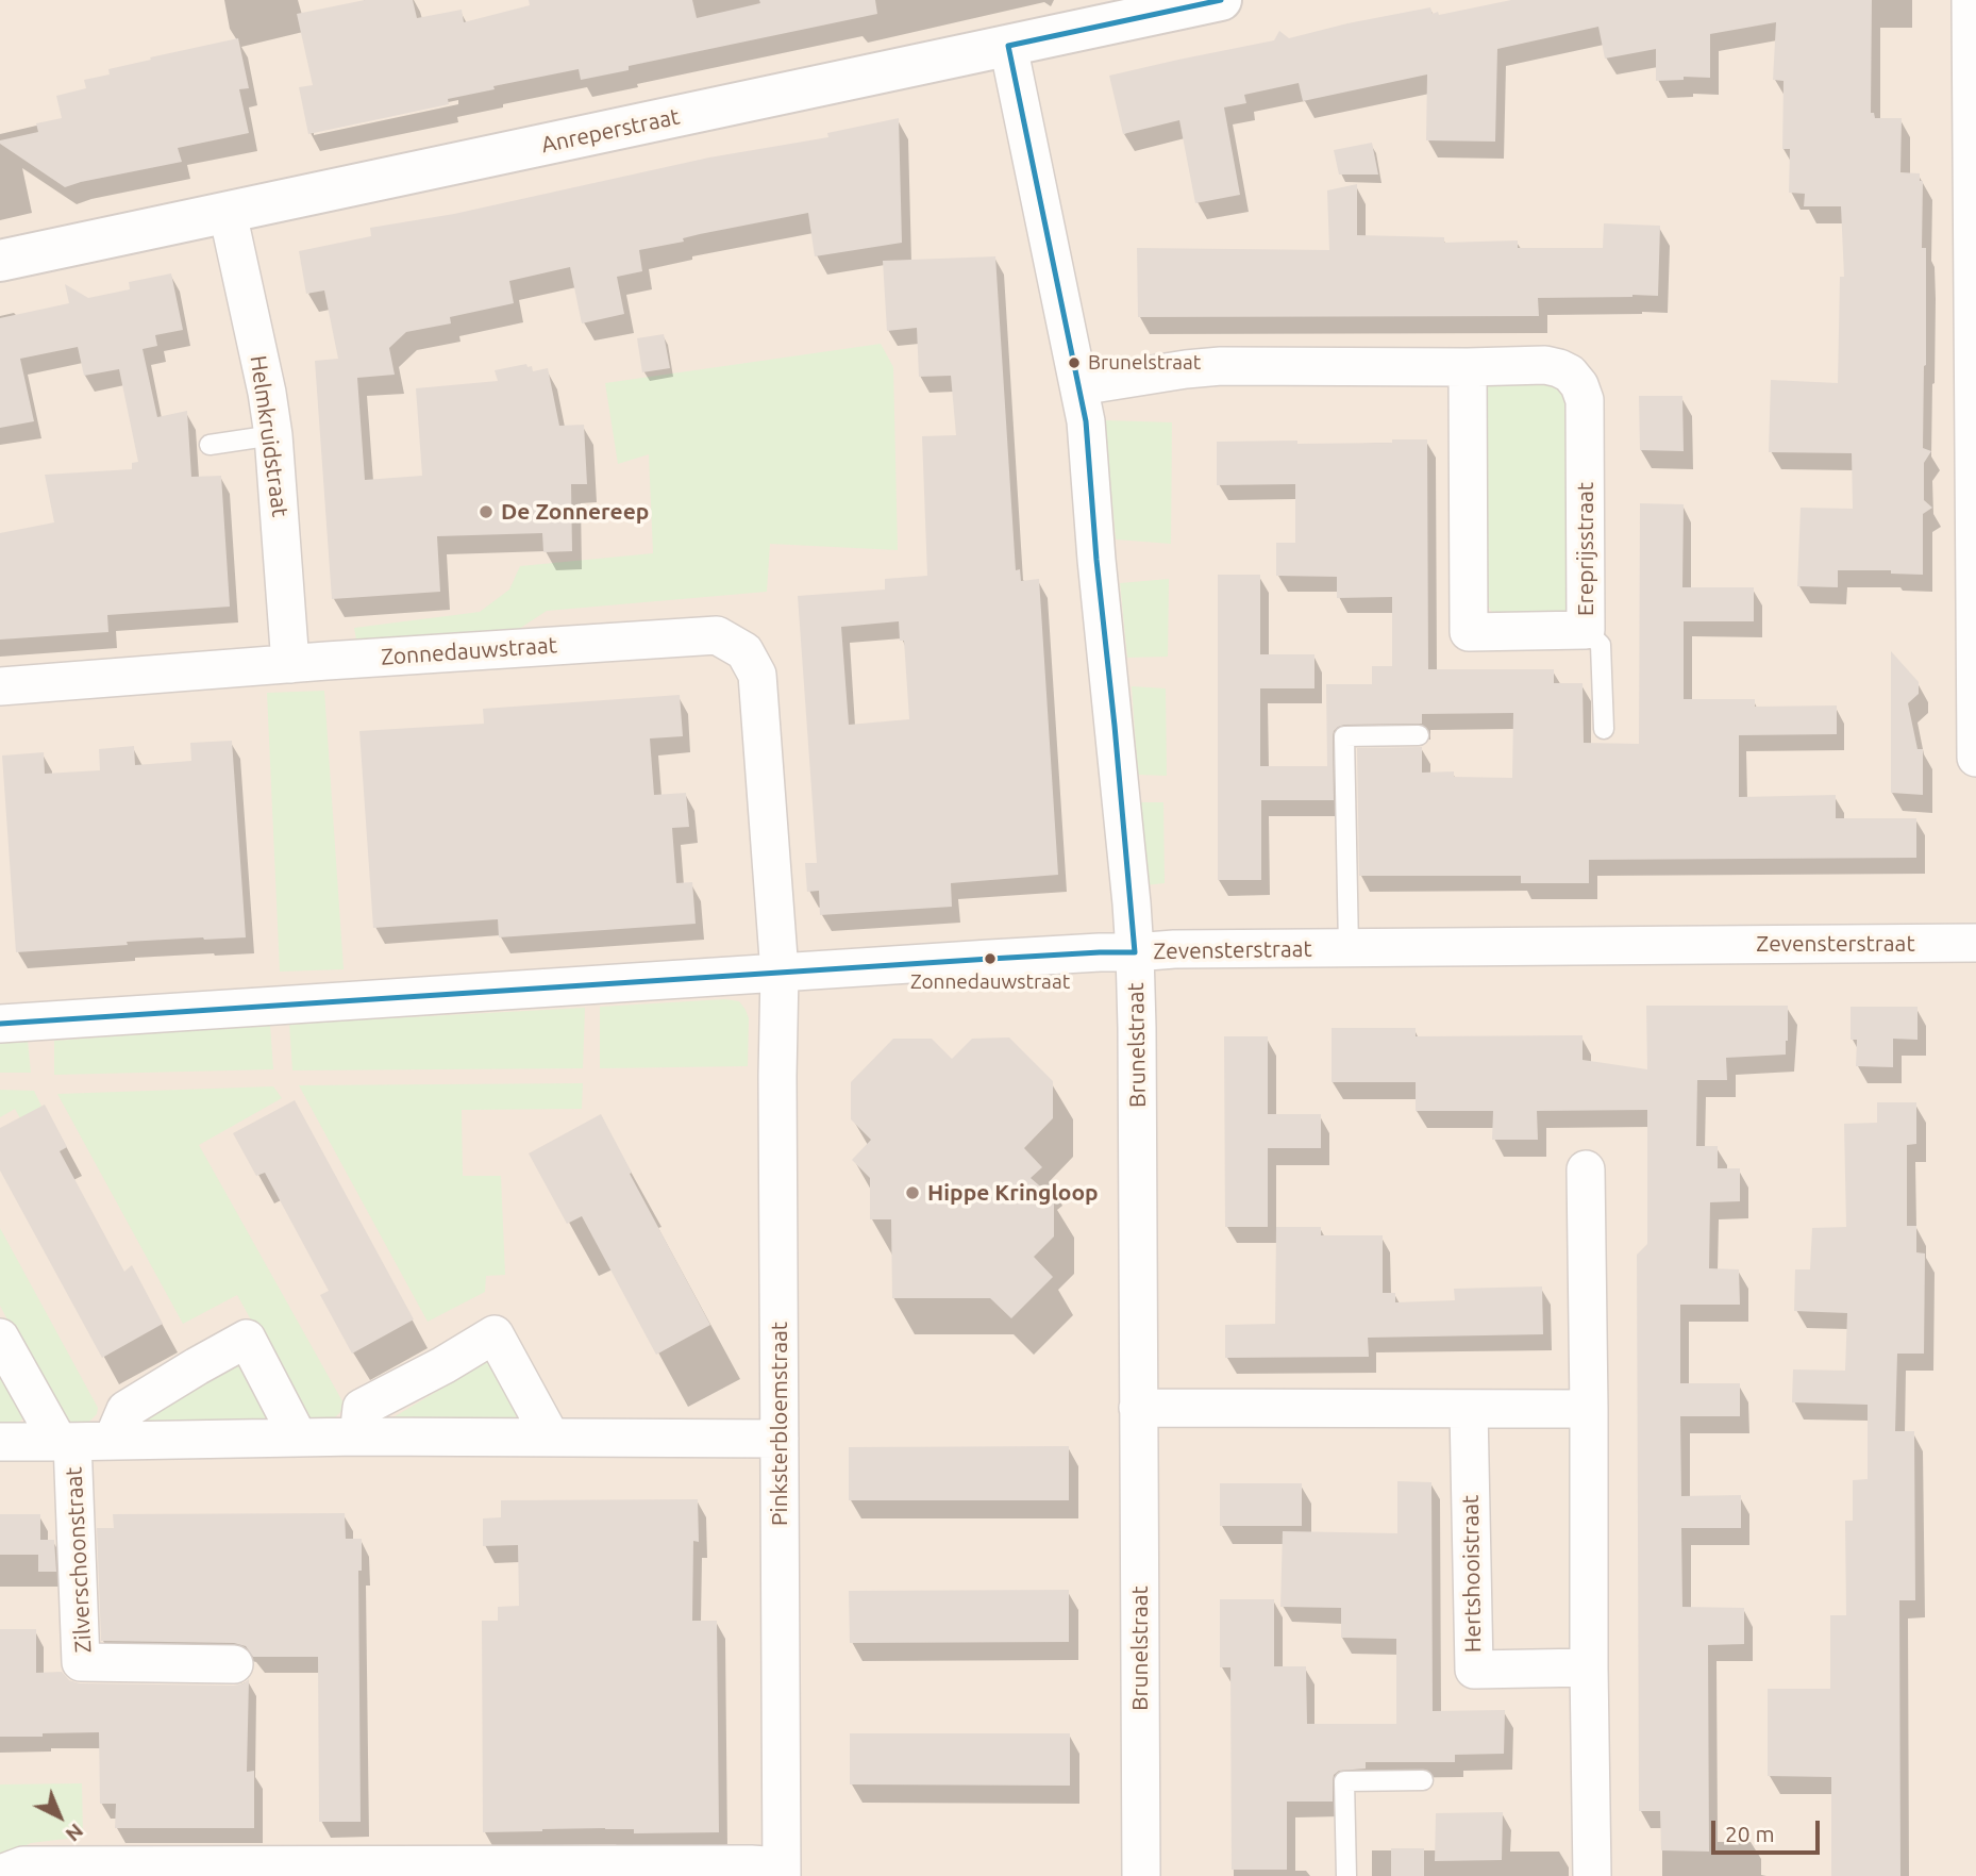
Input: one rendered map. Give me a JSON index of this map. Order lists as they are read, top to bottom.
{
  "streets": {
    "street": [
      "Anreperstraat",
      "Helmkruidstraat",
      "Ereprijsstraat",
      "Zonnedauwstraat",
      "Zevensterstraat",
      "Brunelstraat",
      "Pinksterbloemstraat",
      "Zilverschoonstraat",
      "Hertshooistraat"
    ]
  },
  "crossings": [
    ["Anreperstraat", "Helmkruidstraat"],
    ["Anreperstraat", "Brunelstraat"],
    ["Helmkruidstraat", "Zonnedauwstraat"],
    ["Ereprijsstraat", "Brunelstraat"],
    ["Zonnedauwstraat", "Zevensterstraat"],
    ["Zonnedauwstraat", "Pinksterbloemstraat"],
    ["Zevensterstraat", "Brunelstraat"],
    ["Zevensterstraat", "Pinksterbloemstraat"],
    ["Pinksterbloemstraat", "Zilverschoonstraat"]
  ],
  "places": [
    "Brunelstraat",
    "De Zonnereep",
    "Zonnedauwstraat",
    "Hippe Kringloop"
  ],
  "scale_bar": "20 m",
  "north": "bottom right"
}
